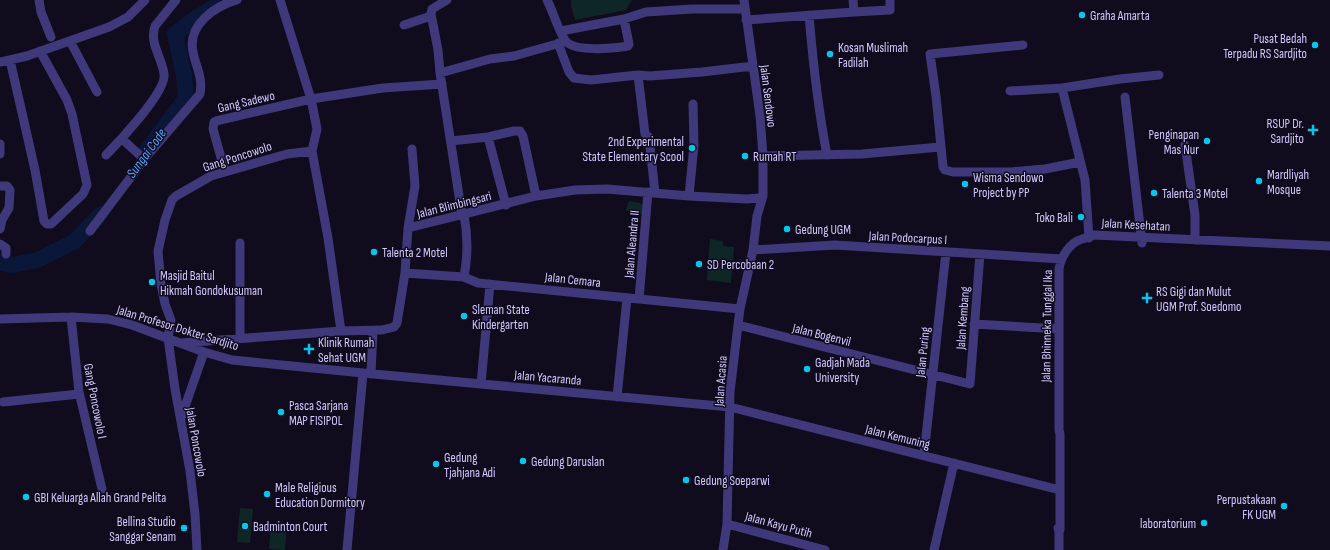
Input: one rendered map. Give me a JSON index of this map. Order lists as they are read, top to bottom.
{
  "streets": {
    "street": [
      "Jalan Sendowo",
      "Gang Sadewo",
      "Gang Poncowolo",
      "Jalan Blimbingsari",
      "Jalan Kesehatan",
      "Jalan Podocarpus I",
      "Jalan Aleandra II",
      "Jalan Cemara",
      "Jalan Kembang",
      "Jalan Bhinneka Tunggal Ika",
      "Jalan Profesor Dokter Sardjito",
      "Jalan Bogenvil",
      "Jalan Puring",
      "Jalan Yacaranda",
      "Jalan Acasia",
      "Gang Poncowolo I",
      "Jalan Kemuning",
      "Jalan Poncowolo",
      "Jalan Kayu Putih"
    ]
  },
  "crossings": [
    ["Jalan Sendowo", "Jalan Blimbingsari"],
    ["Jalan Sendowo", "Jalan Acasia"],
    ["Gang Sadewo", "Gang Poncowolo"],
    ["Gang Poncowolo", "Jalan Profesor Dokter Sardjito"],
    ["Gang Poncowolo", "Jalan Poncowolo"],
    ["Jalan Blimbingsari", "Jalan Aleandra II"],
    ["Jalan Blimbingsari", "Jalan Cemara"],
    ["Jalan Blimbingsari", "Jalan Profesor Dokter Sardjito"],
    ["Jalan Kesehatan", "Jalan Bhinneka Tunggal Ika"],
    ["Jalan Podocarpus I", "Jalan Kembang"],
    ["Jalan Podocarpus I", "Jalan Bhinneka Tunggal Ika"],
    ["Jalan Podocarpus I", "Jalan Puring"],
    ["Jalan Podocarpus I", "Jalan Acasia"],
    ["Jalan Aleandra II", "Jalan Cemara"],
    ["Jalan Cemara", "Jalan Acasia"],
    ["Jalan Kembang", "Jalan Bogenvil"],
    ["Jalan Bhinneka Tunggal Ika", "Jalan Kemuning"],
    ["Jalan Profesor Dokter Sardjito", "Jalan Yacaranda"],
    ["Jalan Profesor Dokter Sardjito", "Gang Poncowolo I"],
    ["Jalan Profesor Dokter Sardjito", "Jalan Poncowolo"],
    ["Jalan Bogenvil", "Jalan Puring"],
    ["Jalan Bogenvil", "Jalan Acasia"],
    ["Jalan Puring", "Jalan Kemuning"],
    ["Jalan Yacaranda", "Jalan Acasia"],
    ["Jalan Yacaranda", "Jalan Kemuning"],
    ["Jalan Acasia", "Jalan Kemuning"],
    ["Jalan Acasia", "Jalan Kayu Putih"]
  ],
  "water": ["Sungai Code"],
  "places": {
    "other": [
      "Graha Amarta",
      "Pusat Bedah Terpadu RS Sardjito",
      "Kosan Muslimah Fadilah",
      "Penginapan Mas Nur",
      "2nd Experimental State Elementary Scool",
      "Rumah RT",
      "Mardliyah Mosque",
      "Wisma Sendowo Project by PP",
      "Talenta 3 Motel",
      "Toko Bali",
      "Gedung UGM",
      "Talenta 2 Motel",
      "SD Percobaan 2",
      "Masjid Baitul Hikmah Gondokusuman",
      "Sleman State Kindergarten",
      "Gadjah Mada University",
      "Pasca Sarjana MAP FISIPOL",
      "Gedung Daruslan",
      "Gedung Tjahjana Adi",
      "Gedung Soeparwi",
      "Male Religious Education Dormitory",
      "GBI Keluarga Allah Grand Pelita",
      "Perpustakaan FK UGM",
      "laboratorium",
      "Badminton Court",
      "Bellina Studio Sanggar Senam"
    ],
    "health": ["RSUP Dr. Sardjito", "RS Gigi dan Mulut UGM Prof. Soedomo", "Klinik Rumah Sehat UGM"]
  }
}
